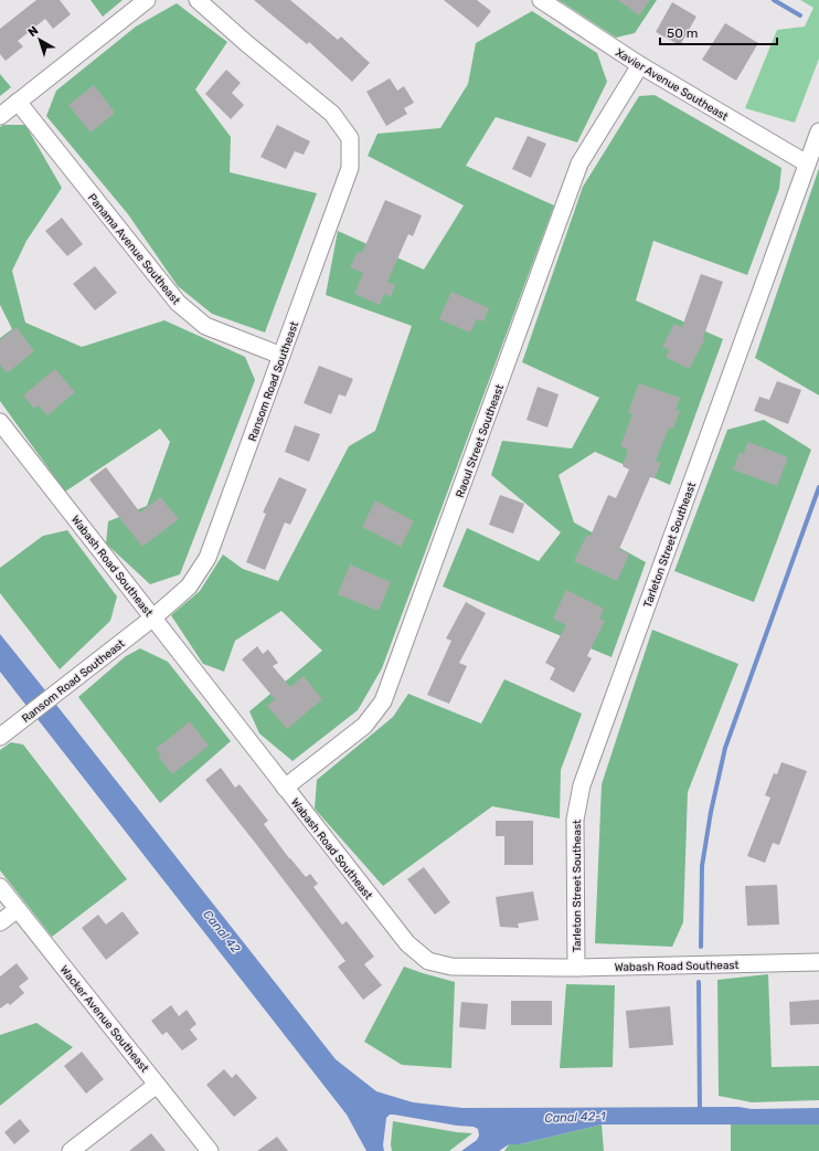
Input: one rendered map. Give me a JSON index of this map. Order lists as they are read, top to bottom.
{
  "streets": {
    "street": [
      "Xavier Avenue Southeast",
      "Panama Avenue Southeast",
      "Ransom Road Southeast",
      "Raoul Street Southeast",
      "Tarleton Street Southeast",
      "Wabash Road Southeast",
      "Wacker Avenue Southeast"
    ]
  },
  "crossings": [
    ["Xavier Avenue Southeast", "Raoul Street Southeast"],
    ["Xavier Avenue Southeast", "Tarleton Street Southeast"],
    ["Panama Avenue Southeast", "Ransom Road Southeast"],
    ["Ransom Road Southeast", "Wabash Road Southeast"],
    ["Raoul Street Southeast", "Wabash Road Southeast"],
    ["Tarleton Street Southeast", "Wabash Road Southeast"]
  ],
  "water": ["Canal 42", "Canal 42-1"],
  "scale_bar": "50 m",
  "north": "top left"
}
